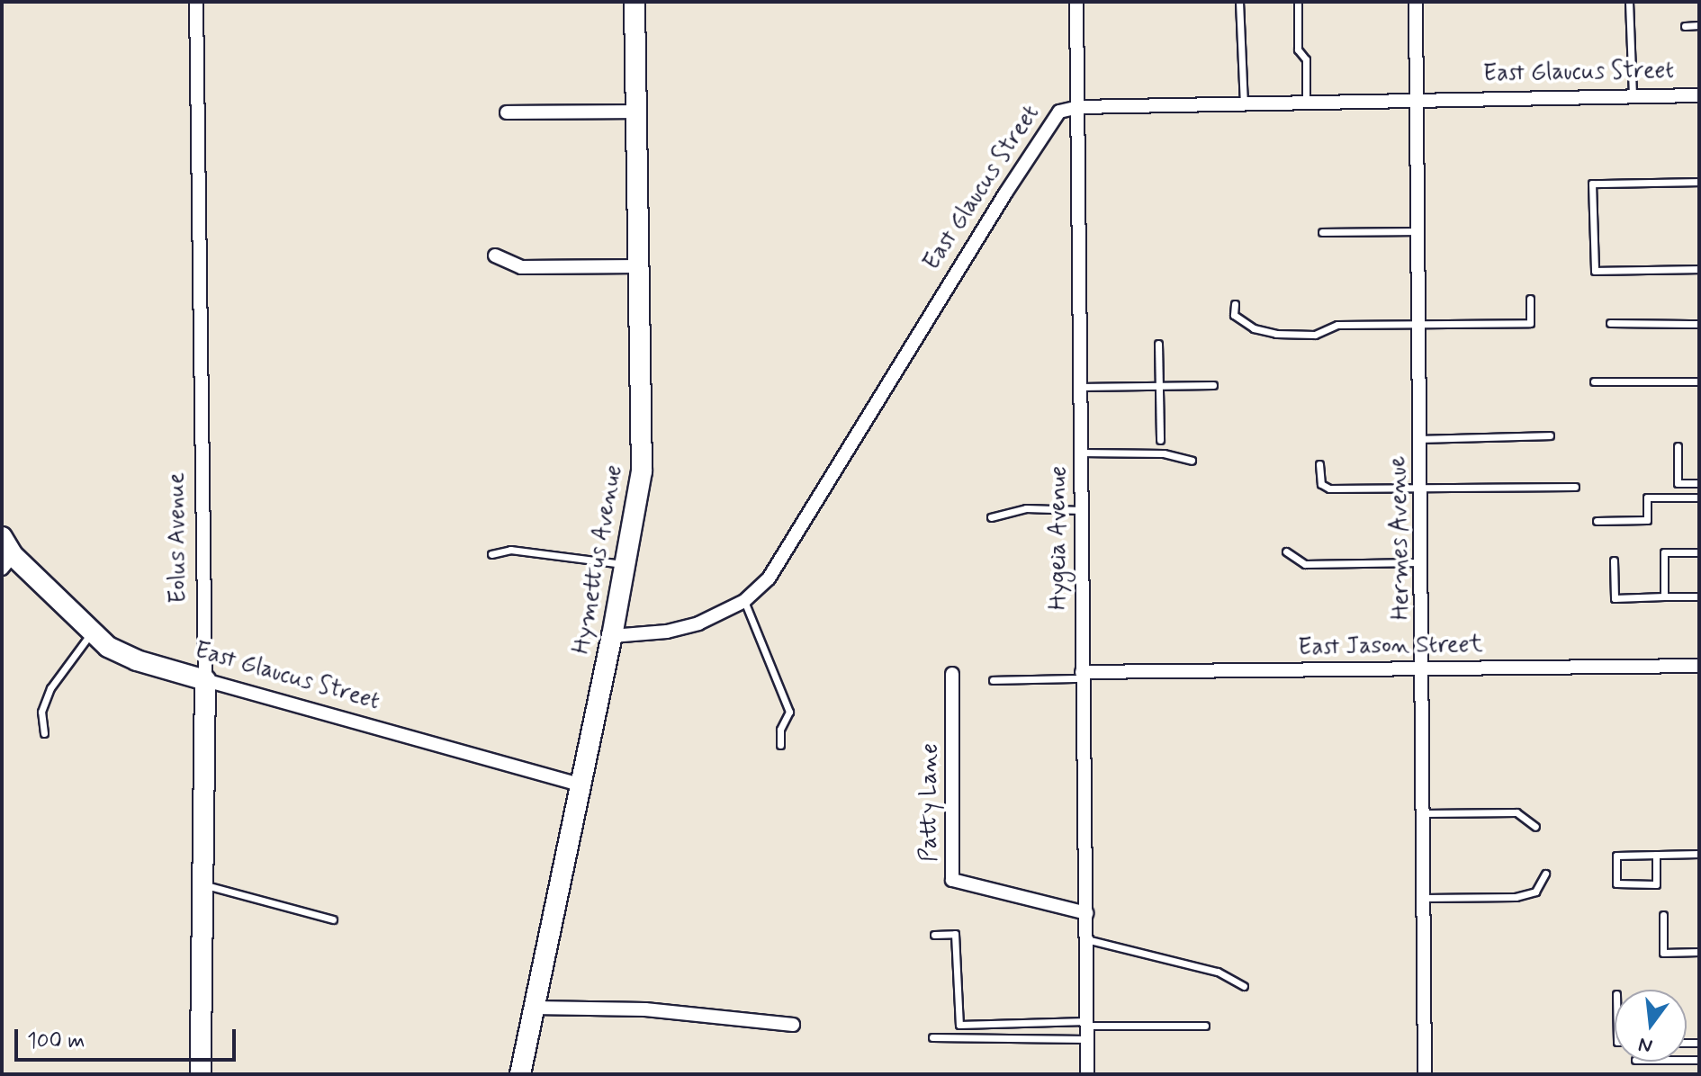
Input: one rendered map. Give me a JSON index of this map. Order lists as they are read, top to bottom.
{
  "streets": {
    "street": [
      "East Glaucus Street",
      "Eolus Avenue",
      "Hygeia Avenue",
      "Hermes Avenue",
      "Hymettus Avenue",
      "East Jason Street",
      "Patty Lane"
    ]
  },
  "crossings": [
    ["East Glaucus Street", "Eolus Avenue"],
    ["East Glaucus Street", "Hygeia Avenue"],
    ["East Glaucus Street", "Hermes Avenue"],
    ["East Glaucus Street", "Hymettus Avenue"],
    ["Hygeia Avenue", "East Jason Street"],
    ["Hygeia Avenue", "Patty Lane"],
    ["Hermes Avenue", "East Jason Street"]
  ],
  "scale_bar": "100 m",
  "north": "bottom"
}
